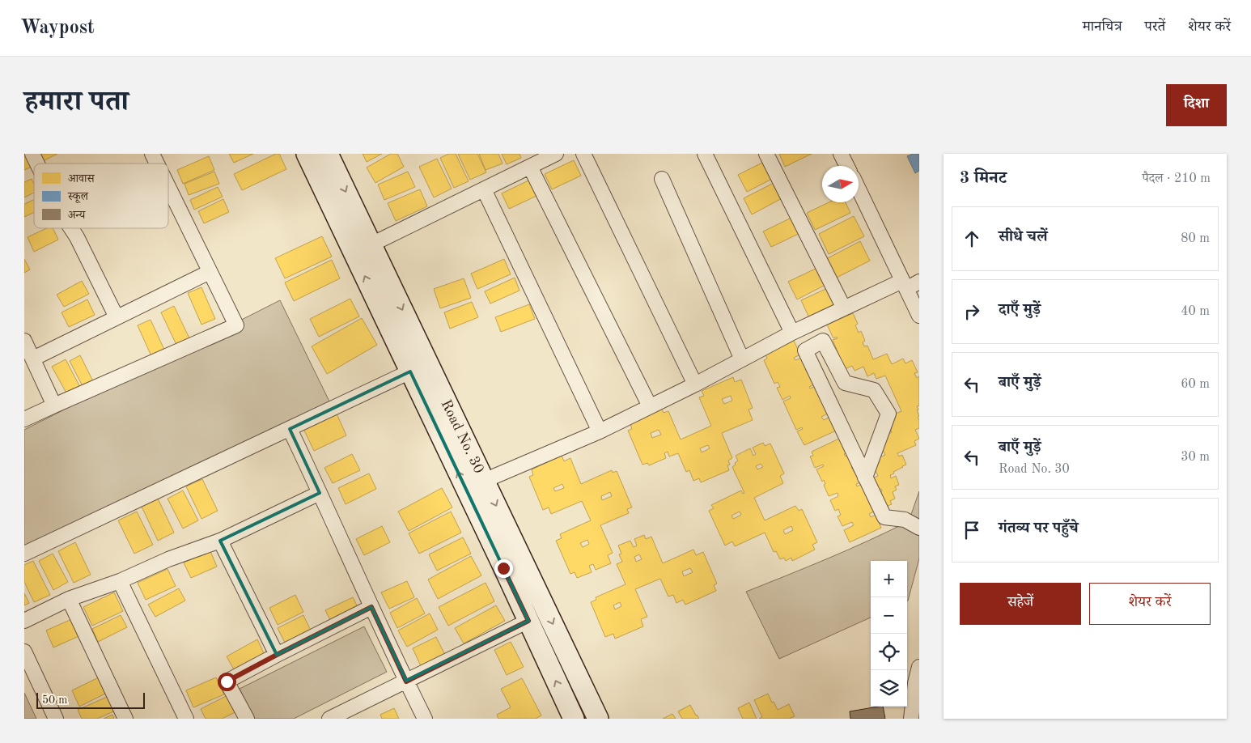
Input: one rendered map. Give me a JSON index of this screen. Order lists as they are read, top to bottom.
{
  "streets": {
    "street": ["Road No. 30"]
  },
  "legend": ["आवास", "स्कूल", "अन्य"],
  "scale_bar": "50 m",
  "north": "right",
  "page": {
    "header": "Waypost",
    "nav": ["मानचित्र", "परतें", "शेयर करें"],
    "title": "हमारा पता",
    "buttons": [
      "दिशा",
      ["सहेजें", "शेयर करें"]
    ],
    "heading": ["3 मिनट", "पैदल · 210 m"],
    "list": [
      ["सीधे चलें", "80 m"],
      ["दाएँ मुड़ें", "40 m"],
      ["बाएँ मुड़ें", "60 m"],
      ["बाएँ मुड़ें", "Road No. 30", "30 m"],
      "गंतव्य पर पहुँचे"
    ],
    "map_buttons": ["+", "−"],
    "scale": "50 m"
  }
}
